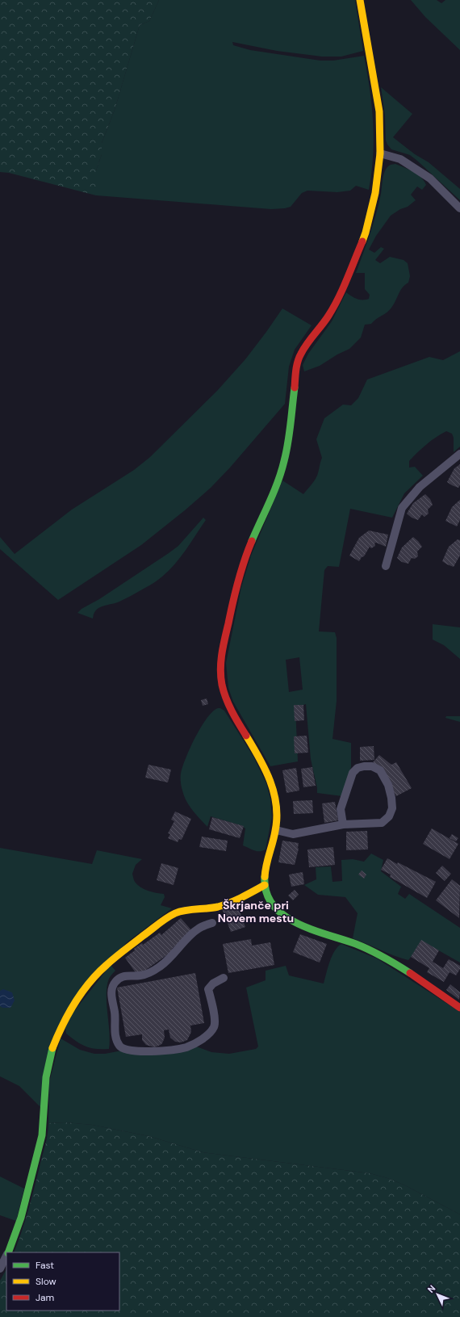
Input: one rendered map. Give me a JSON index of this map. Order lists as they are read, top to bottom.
{
  "districts": ["Škrjanče pri Novem mestu"],
  "legend": ["Fast", "Slow", "Jam"],
  "north": "top left"
}
